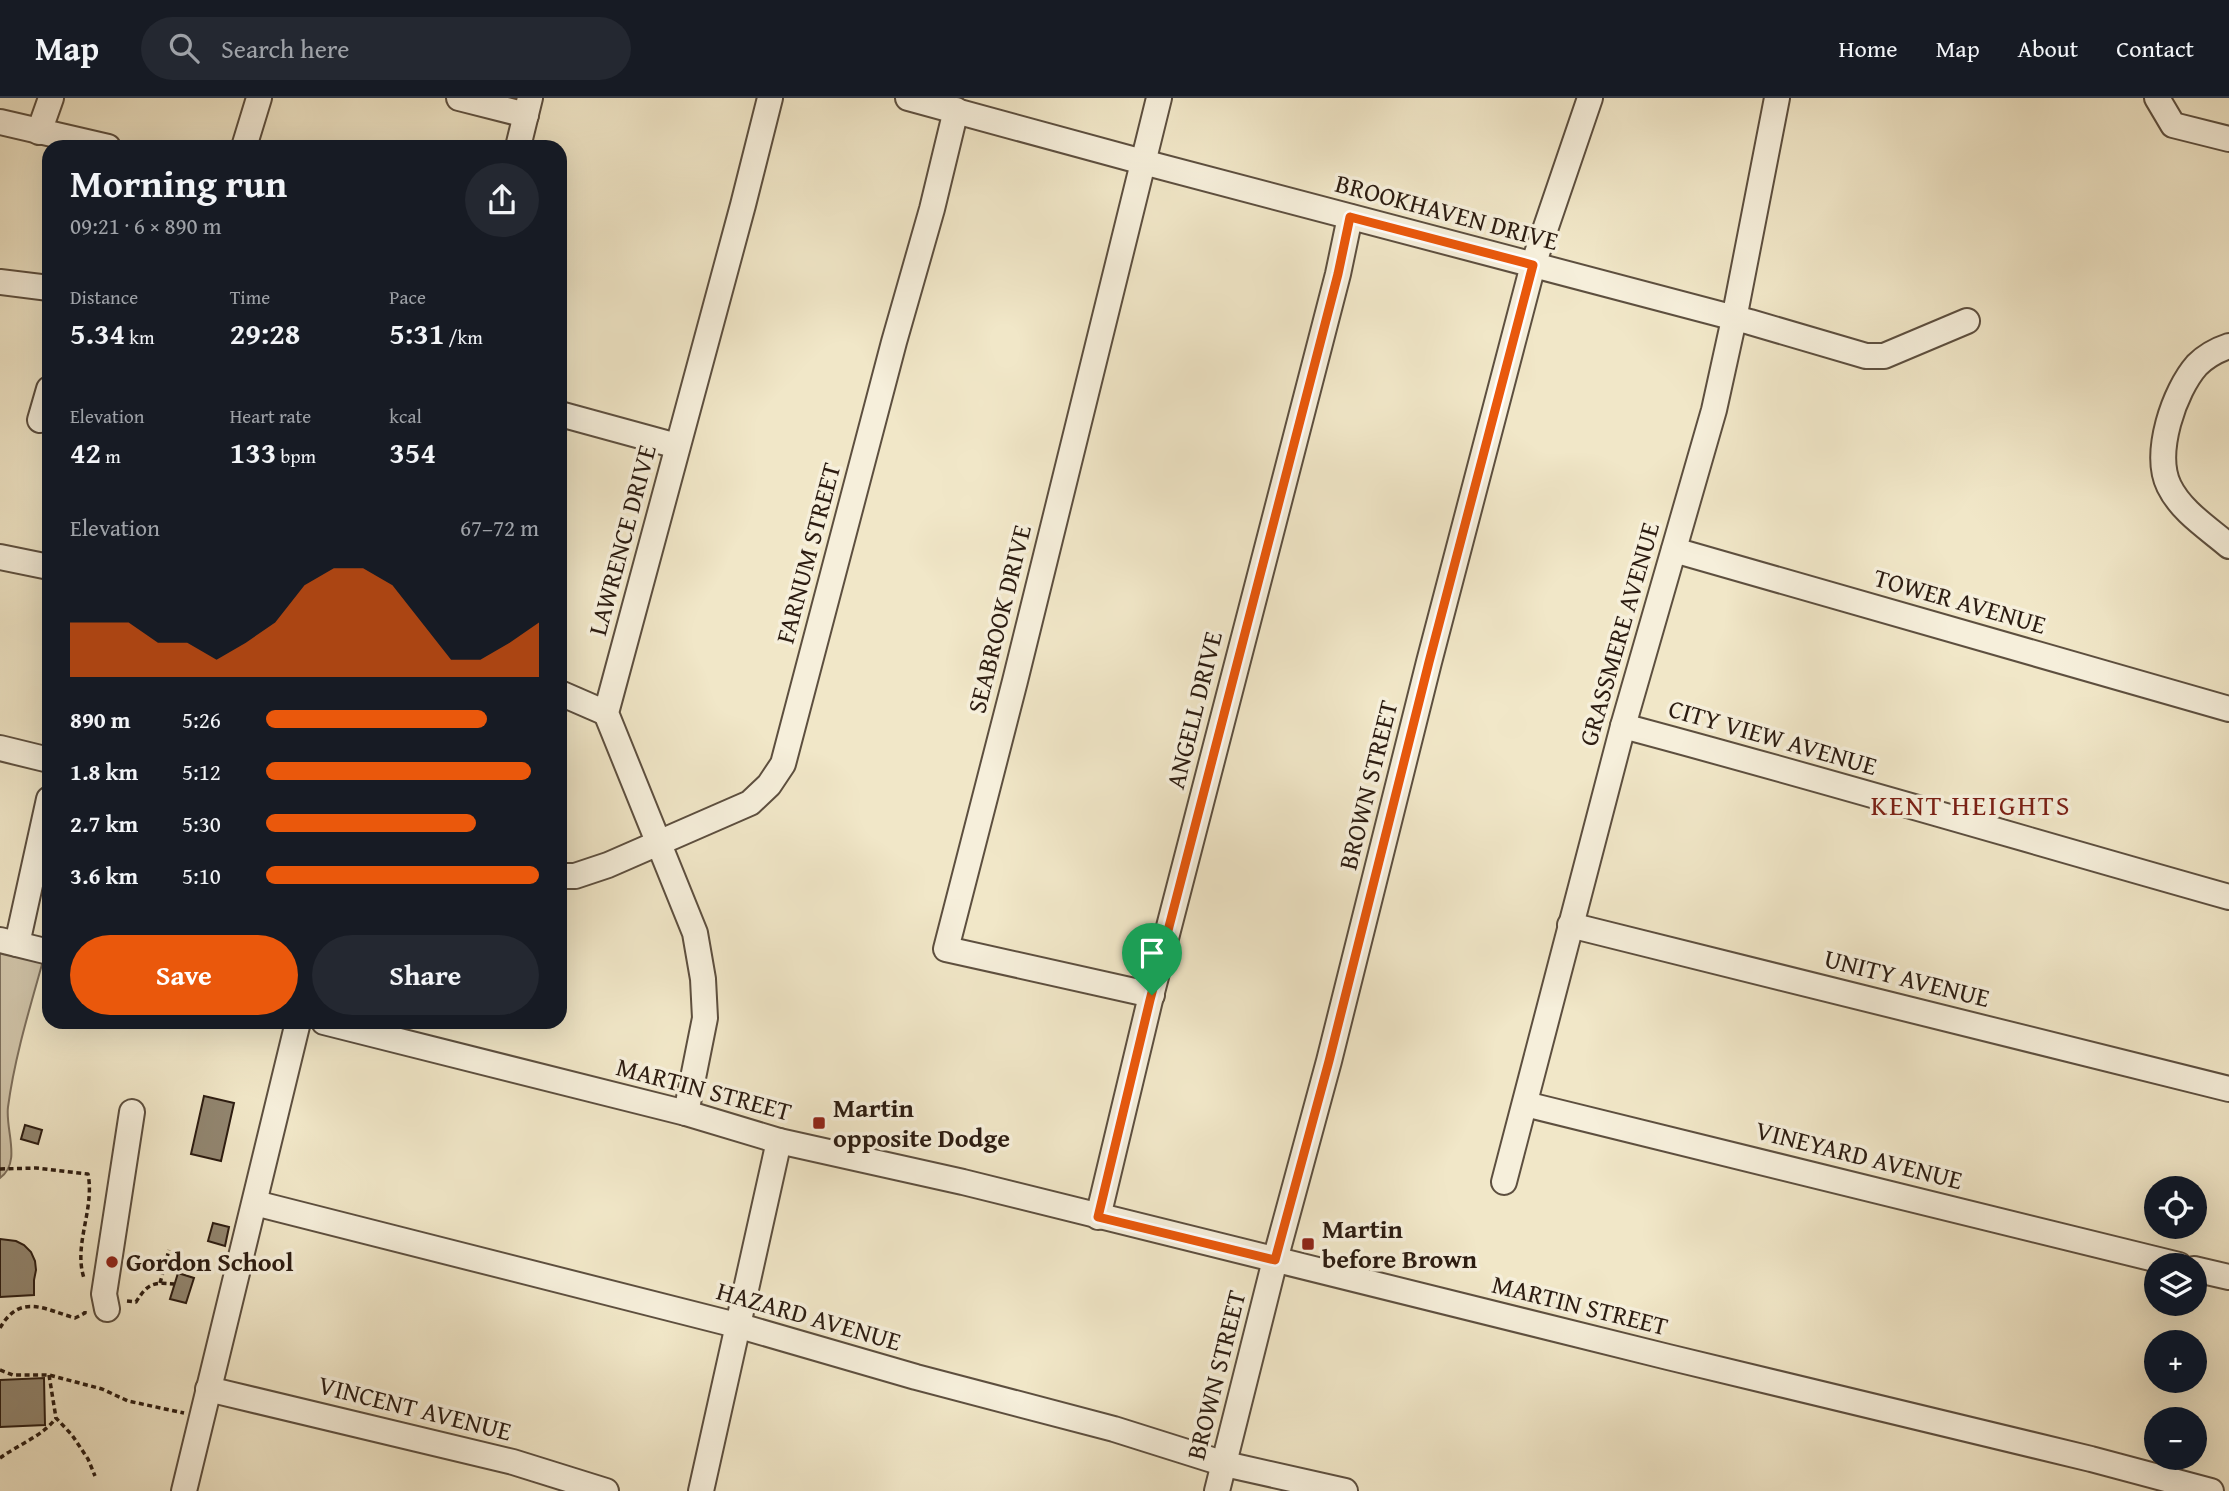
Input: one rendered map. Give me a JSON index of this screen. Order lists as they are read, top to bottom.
{
  "streets": {
    "street": [
      "BROOKHAVEN DRIVE",
      "LAWRENCE DRIVE",
      "FARNUM STREET",
      "TOWER AVENUE",
      "SEABROOK DRIVE",
      "GRASSMERE AVENUE",
      "ANGELL DRIVE",
      "CITY VIEW AVENUE",
      "BROWN STREET",
      "UNITY AVENUE",
      "MARTIN STREET",
      "VINEYARD AVENUE",
      "HAZARD AVENUE",
      "VINCENT AVENUE"
    ]
  },
  "crossings": [
    ["BROOKHAVEN DRIVE", "FARNUM STREET"],
    ["BROOKHAVEN DRIVE", "SEABROOK DRIVE"],
    ["BROOKHAVEN DRIVE", "GRASSMERE AVENUE"],
    ["BROOKHAVEN DRIVE", "ANGELL DRIVE"],
    ["BROOKHAVEN DRIVE", "BROWN STREET"],
    ["TOWER AVENUE", "GRASSMERE AVENUE"],
    ["SEABROOK DRIVE", "ANGELL DRIVE"],
    ["GRASSMERE AVENUE", "CITY VIEW AVENUE"],
    ["GRASSMERE AVENUE", "UNITY AVENUE"],
    ["GRASSMERE AVENUE", "VINEYARD AVENUE"],
    ["ANGELL DRIVE", "MARTIN STREET"],
    ["BROWN STREET", "MARTIN STREET"],
    ["BROWN STREET", "HAZARD AVENUE"]
  ],
  "districts": ["KENT HEIGHTS"],
  "places": {
    "transit": ["Martin opposite Dodge", "Martin before Brown"],
    "other": ["Gordon School"]
  },
  "page": {
    "header": "Map",
    "search": "Search here",
    "nav": [
      "Home",
      "Map",
      "About",
      "Contact"
    ],
    "heading": ["Morning run", "09:21 · 6 × 890 m"],
    "stats": [
      ["Distance", "5.34 km"],
      ["Time", "29:28"],
      ["Pace", "5:31 /km"],
      ["Elevation", "42 m"],
      ["Heart rate", "133 bpm"],
      ["kcal", "354"]
    ],
    "chart": ["Elevation", "67–72 m"],
    "list": [
      {
        "name": "890 m",
        "note": "5:26"
      },
      {
        "name": "1.8 km",
        "note": "5:12"
      },
      {
        "name": "2.7 km",
        "note": "5:30"
      },
      {
        "name": "3.6 km",
        "note": "5:10"
      }
    ],
    "buttons": ["Save", "Share"],
    "map_buttons": ["+", "−"]
  }
}
